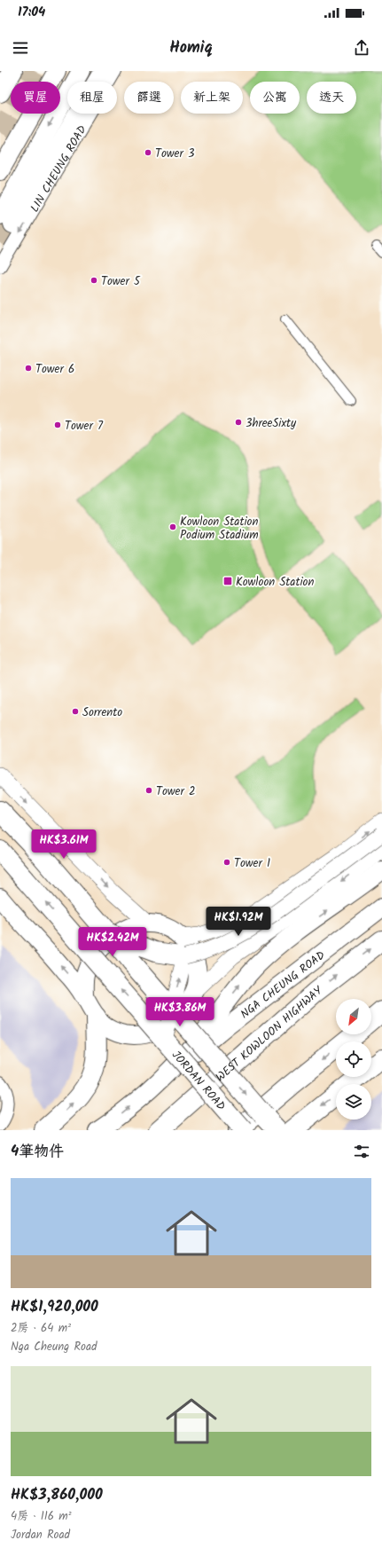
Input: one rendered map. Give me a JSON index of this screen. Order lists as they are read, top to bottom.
{
  "streets": {
    "main road": ["NGA CHEUNG ROAD", "WEST KOWLOON HIGHWAY", "JORDAN ROAD"],
    "street": ["LIN CHEUNG ROAD"]
  },
  "crossings": [
    ["NGA CHEUNG ROAD", "JORDAN ROAD"]
  ],
  "one_way": ["LIN CHEUNG ROAD"],
  "places": {
    "other": [
      "Tower 3",
      "Tower 5",
      "Tower 6",
      "3hreeSixty",
      "Tower 7",
      "Kowloon Station Podium Stadium",
      "Sorrento",
      "Tower 2",
      "Tower 1"
    ],
    "transit": ["Kowloon Station"]
  },
  "north": "bottom left",
  "page": {
    "status": "17:04",
    "header": "Homiq",
    "chip": [
      "買屋",
      "租屋",
      "篩選",
      "新上架",
      "公寓",
      "透天"
    ],
    "price": [
      "HK$3.61M",
      "HK$1.92M",
      "HK$2.42M",
      "HK$3.86M"
    ],
    "heading": "4筆物件",
    "list": [
      {
        "name": "HK$1,920,000",
        "note": "2房 · 64 m² · Nga Cheung Road"
      },
      {
        "name": "HK$3,860,000",
        "note": "4房 · 116 m² · Jordan Road"
      }
    ]
  }
}
